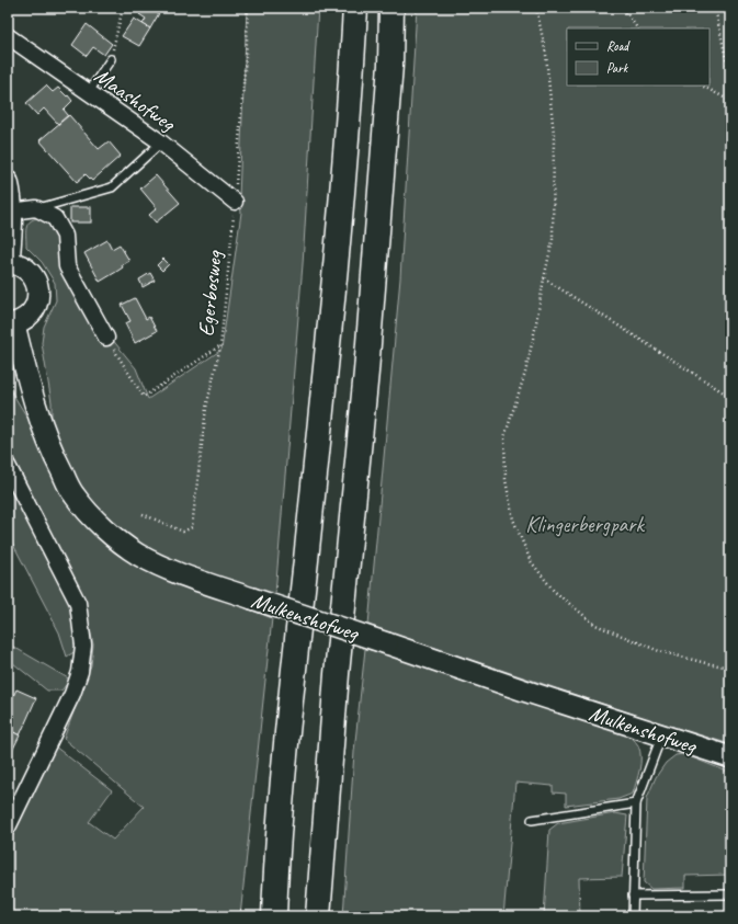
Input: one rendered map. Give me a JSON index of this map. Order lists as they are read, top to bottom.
{
  "streets": {
    "street": ["Maashofweg", "Mulkenshofweg"],
    "path": ["Egerbosweg"]
  },
  "crossings": [
    ["Maashofweg", "Egerbosweg"]
  ],
  "parks": ["Klingerbergpark"],
  "legend": ["Road", "Park"]
}
